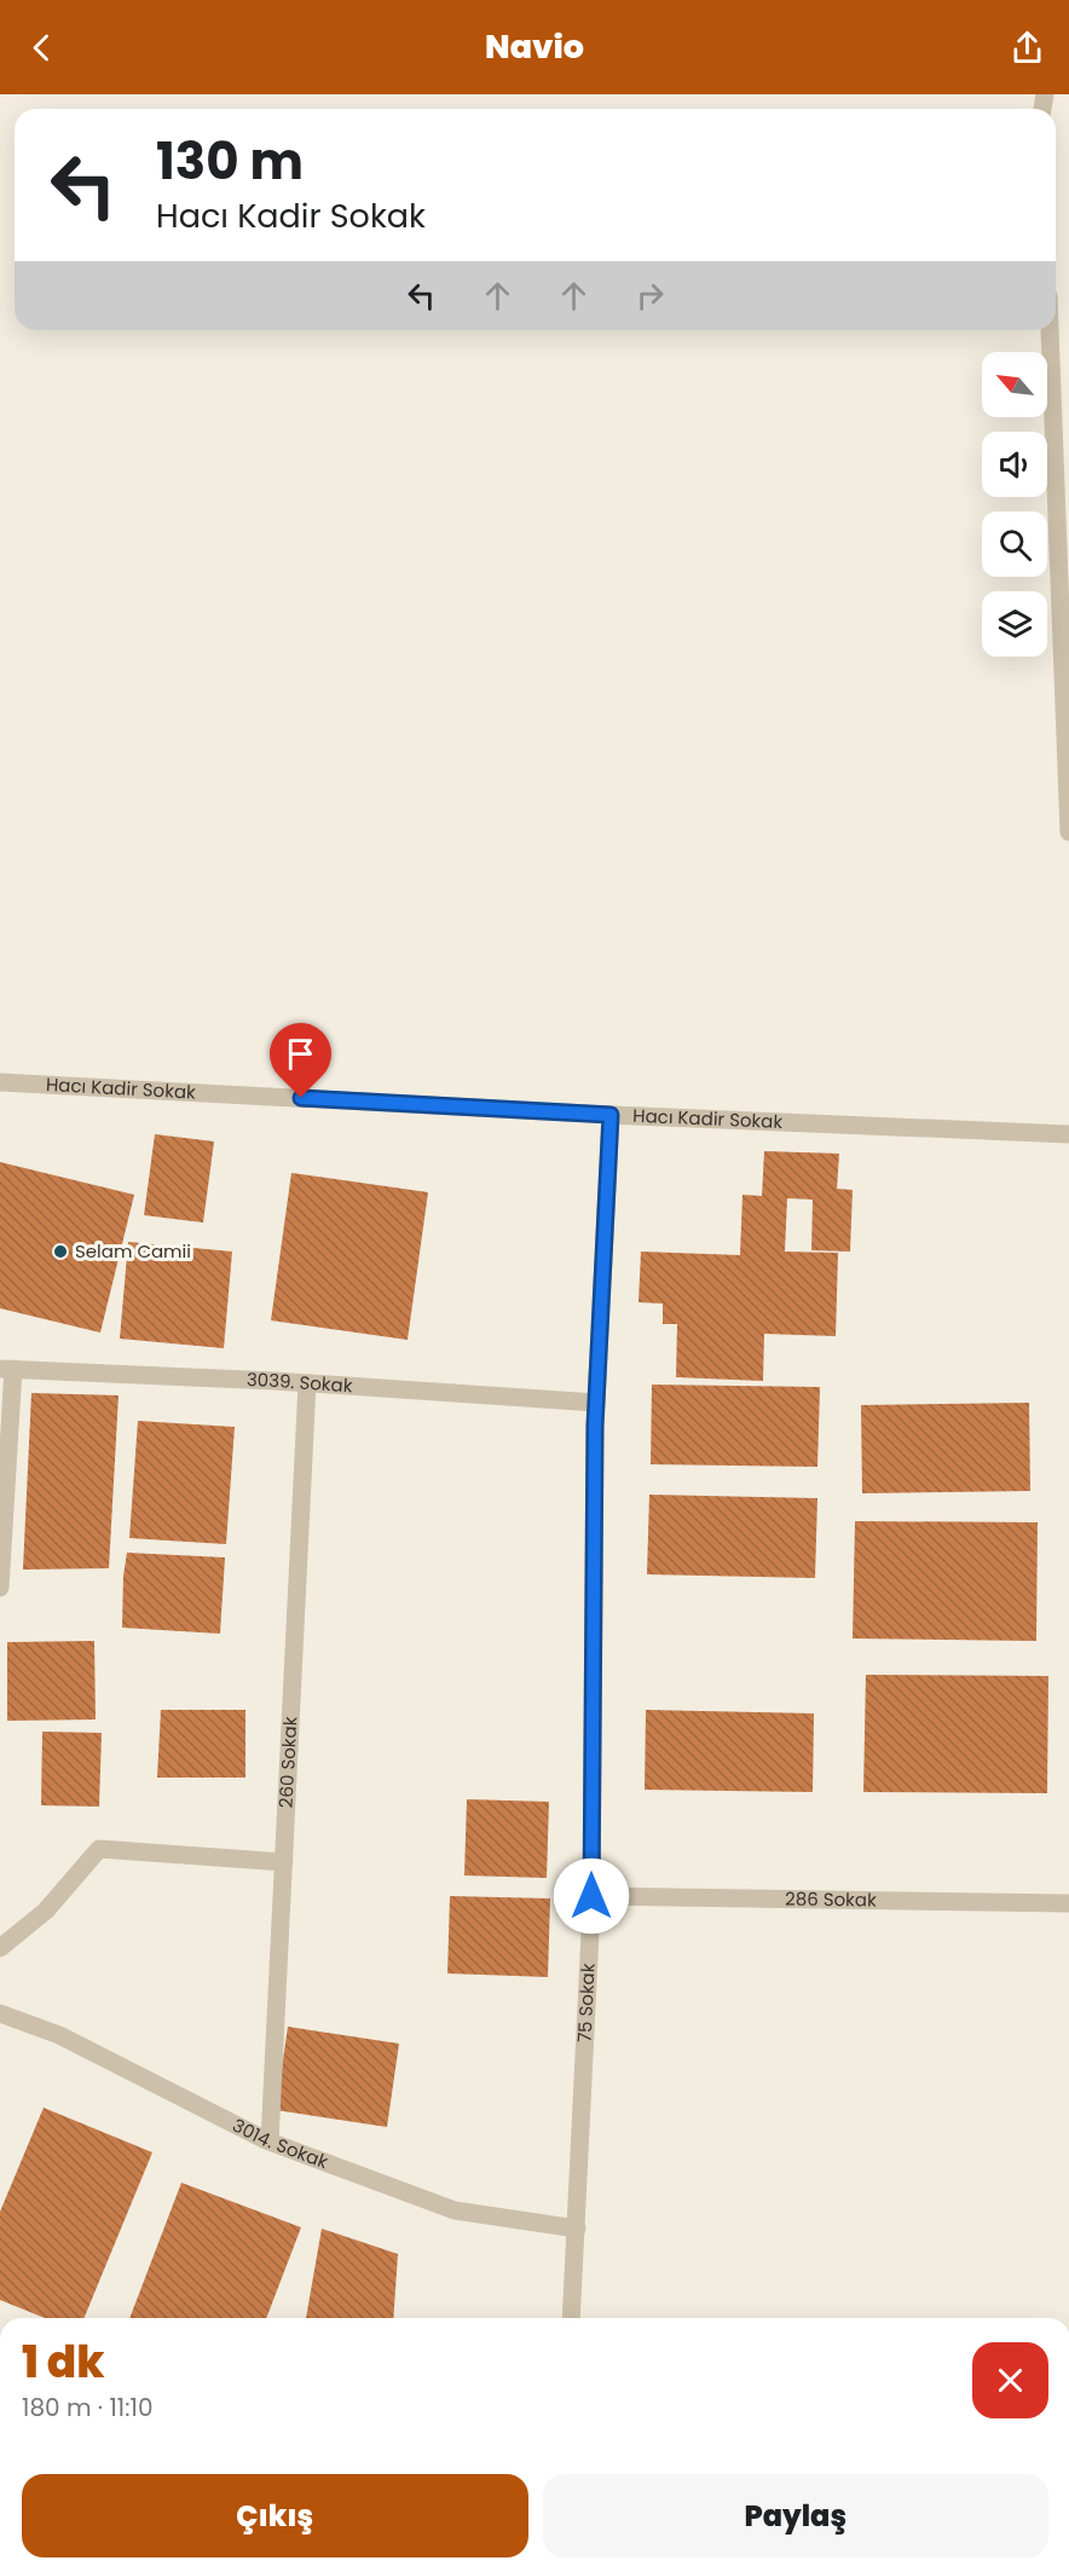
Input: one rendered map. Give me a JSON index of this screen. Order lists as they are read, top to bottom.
{
  "streets": {
    "street": [
      "Hacı Kadir Sokak",
      "3039. Sokak",
      "260 Sokak",
      "286 Sokak",
      "75 Sokak",
      "3014. Sokak"
    ]
  },
  "crossings": [
    ["Hacı Kadir Sokak", "75 Sokak"],
    ["3039. Sokak", "260 Sokak"],
    ["3039. Sokak", "75 Sokak"],
    ["260 Sokak", "3014. Sokak"],
    ["286 Sokak", "75 Sokak"],
    ["75 Sokak", "3014. Sokak"]
  ],
  "places": ["Selam Camii"],
  "north": "top left",
  "page": {
    "header": "Navio",
    "turn": ["130 m", "Hacı Kadir Sokak"],
    "heading": ["1 dk", "180 m · 11:10"],
    "buttons": ["Çıkış", "Paylaş"]
  }
}
